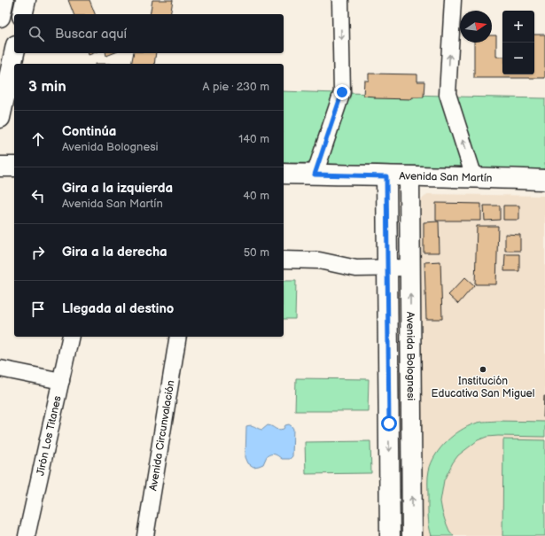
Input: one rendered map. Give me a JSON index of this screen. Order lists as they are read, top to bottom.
{
  "streets": {
    "main road": ["Avenida San Martín", "Avenida Bolognesi"],
    "street": ["Jirón Los Titanes", "Avenida Circunvalación"]
  },
  "crossings": [
    ["Avenida San Martín", "Avenida Bolognesi"]
  ],
  "places": ["Institución Educativa San Miguel"],
  "north": "right",
  "page": {
    "map_buttons": ["+", "−"],
    "search": "Buscar aquí",
    "heading": ["3 min", "A pie · 230 m"],
    "list": [
      ["Continúa", "Avenida Bolognesi", "140 m"],
      ["Gira a la izquierda", "Avenida San Martín", "40 m"],
      ["Gira a la derecha", "50 m"],
      "Llegada al destino"
    ]
  }
}
